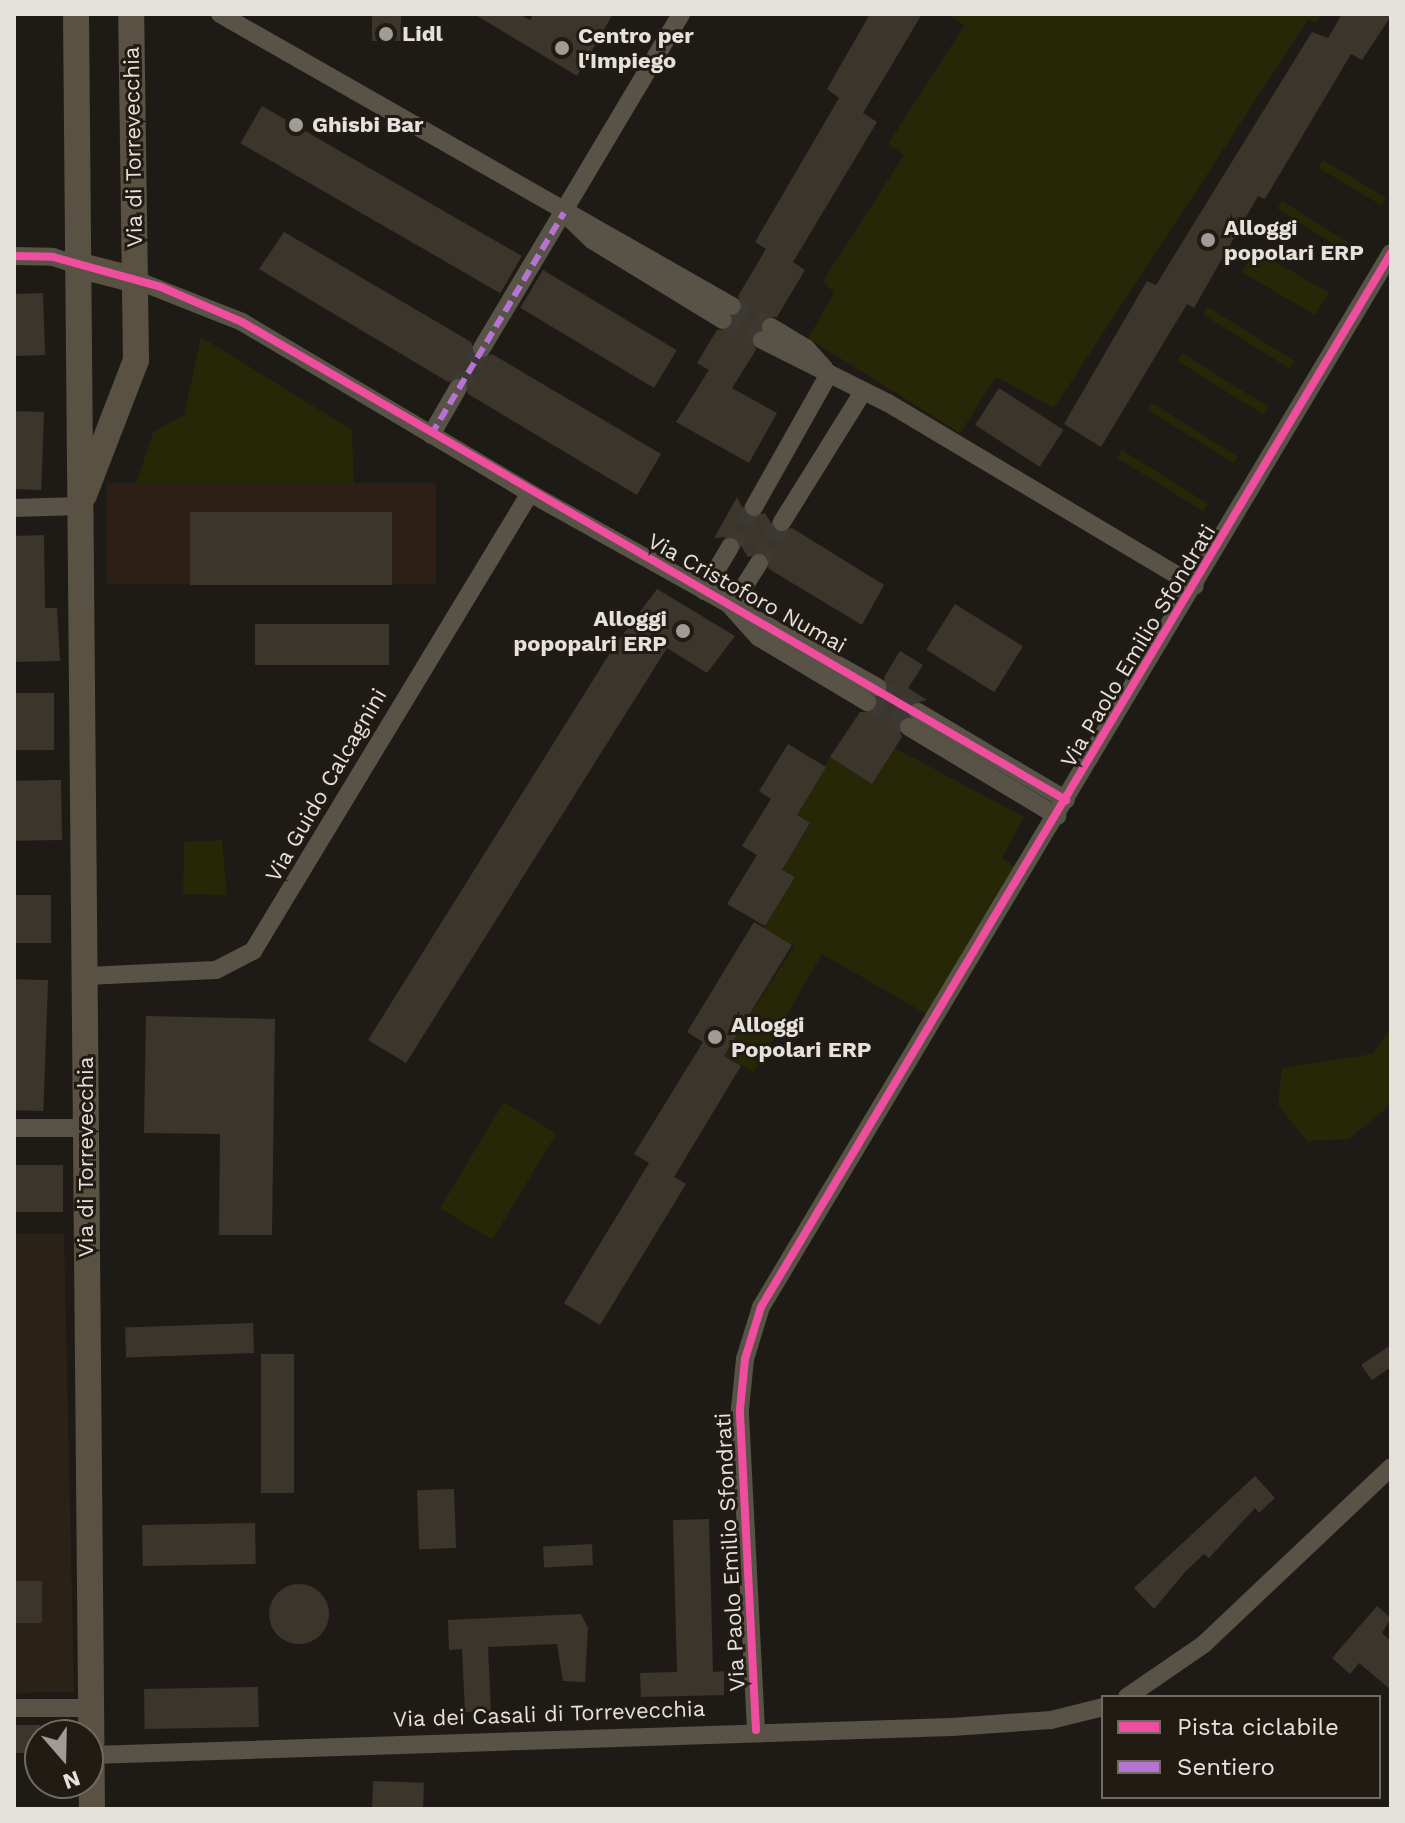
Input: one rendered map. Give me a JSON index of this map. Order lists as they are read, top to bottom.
{
  "streets": {
    "main road": ["Via di Torrevecchia"],
    "street": [
      "Via Cristoforo Numai",
      "Via Paolo Emilio Sfondrati",
      "Via Guido Calcagnini",
      "Via dei Casali di Torrevecchia"
    ]
  },
  "crossings": [
    ["Via di Torrevecchia", "Via Cristoforo Numai"],
    ["Via di Torrevecchia", "Via Guido Calcagnini"],
    ["Via Cristoforo Numai", "Via Guido Calcagnini"],
    ["Via Paolo Emilio Sfondrati", "Via dei Casali di Torrevecchia"]
  ],
  "places": [
    "Lidl",
    "Centro per l'Impiego",
    "Ghisbi Bar",
    "Alloggi popolari ERP",
    "Alloggi popopalri ERP",
    "Alloggi Popolari ERP"
  ],
  "legend": ["Pista ciclabile", "Sentiero"],
  "north": "bottom"
}
